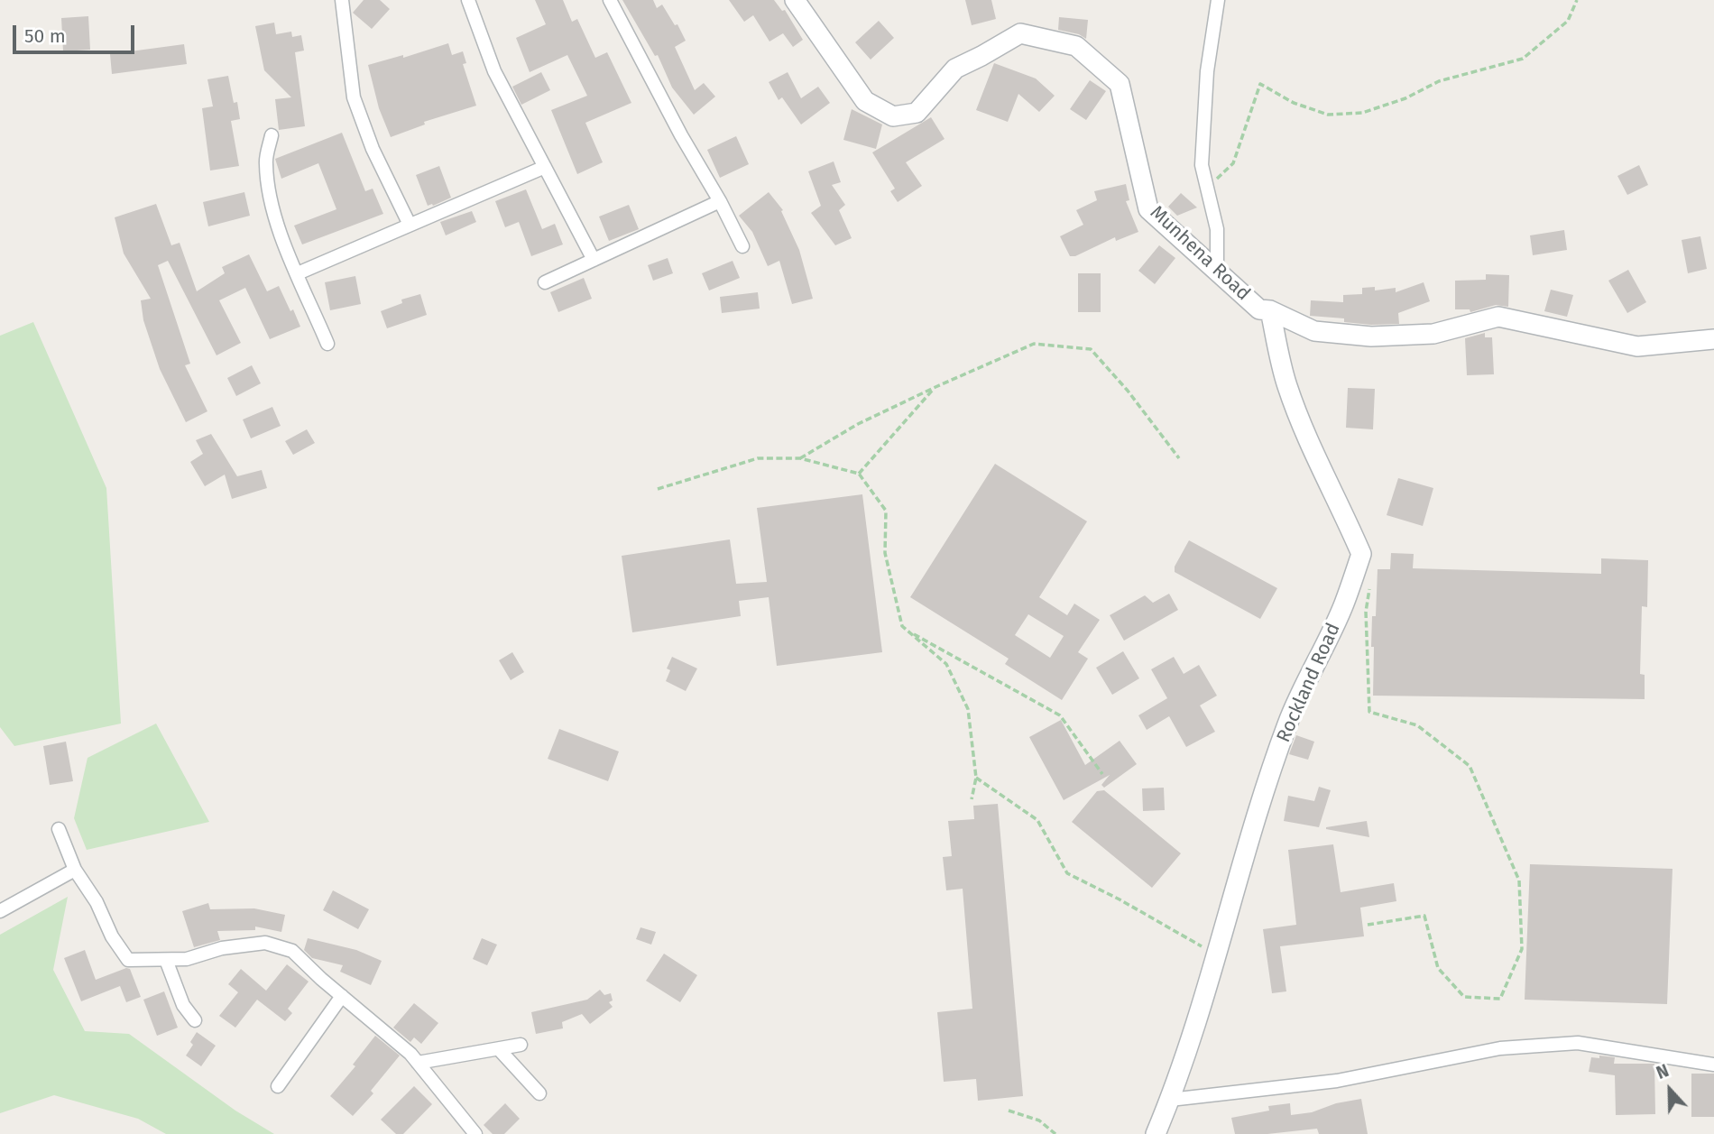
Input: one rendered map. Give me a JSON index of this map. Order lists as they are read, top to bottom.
{
  "streets": {
    "street": ["Munhena Road", "Rockland Road"]
  },
  "crossings": [
    ["Munhena Road", "Rockland Road"]
  ],
  "scale_bar": "50 m",
  "north": "top"
}
